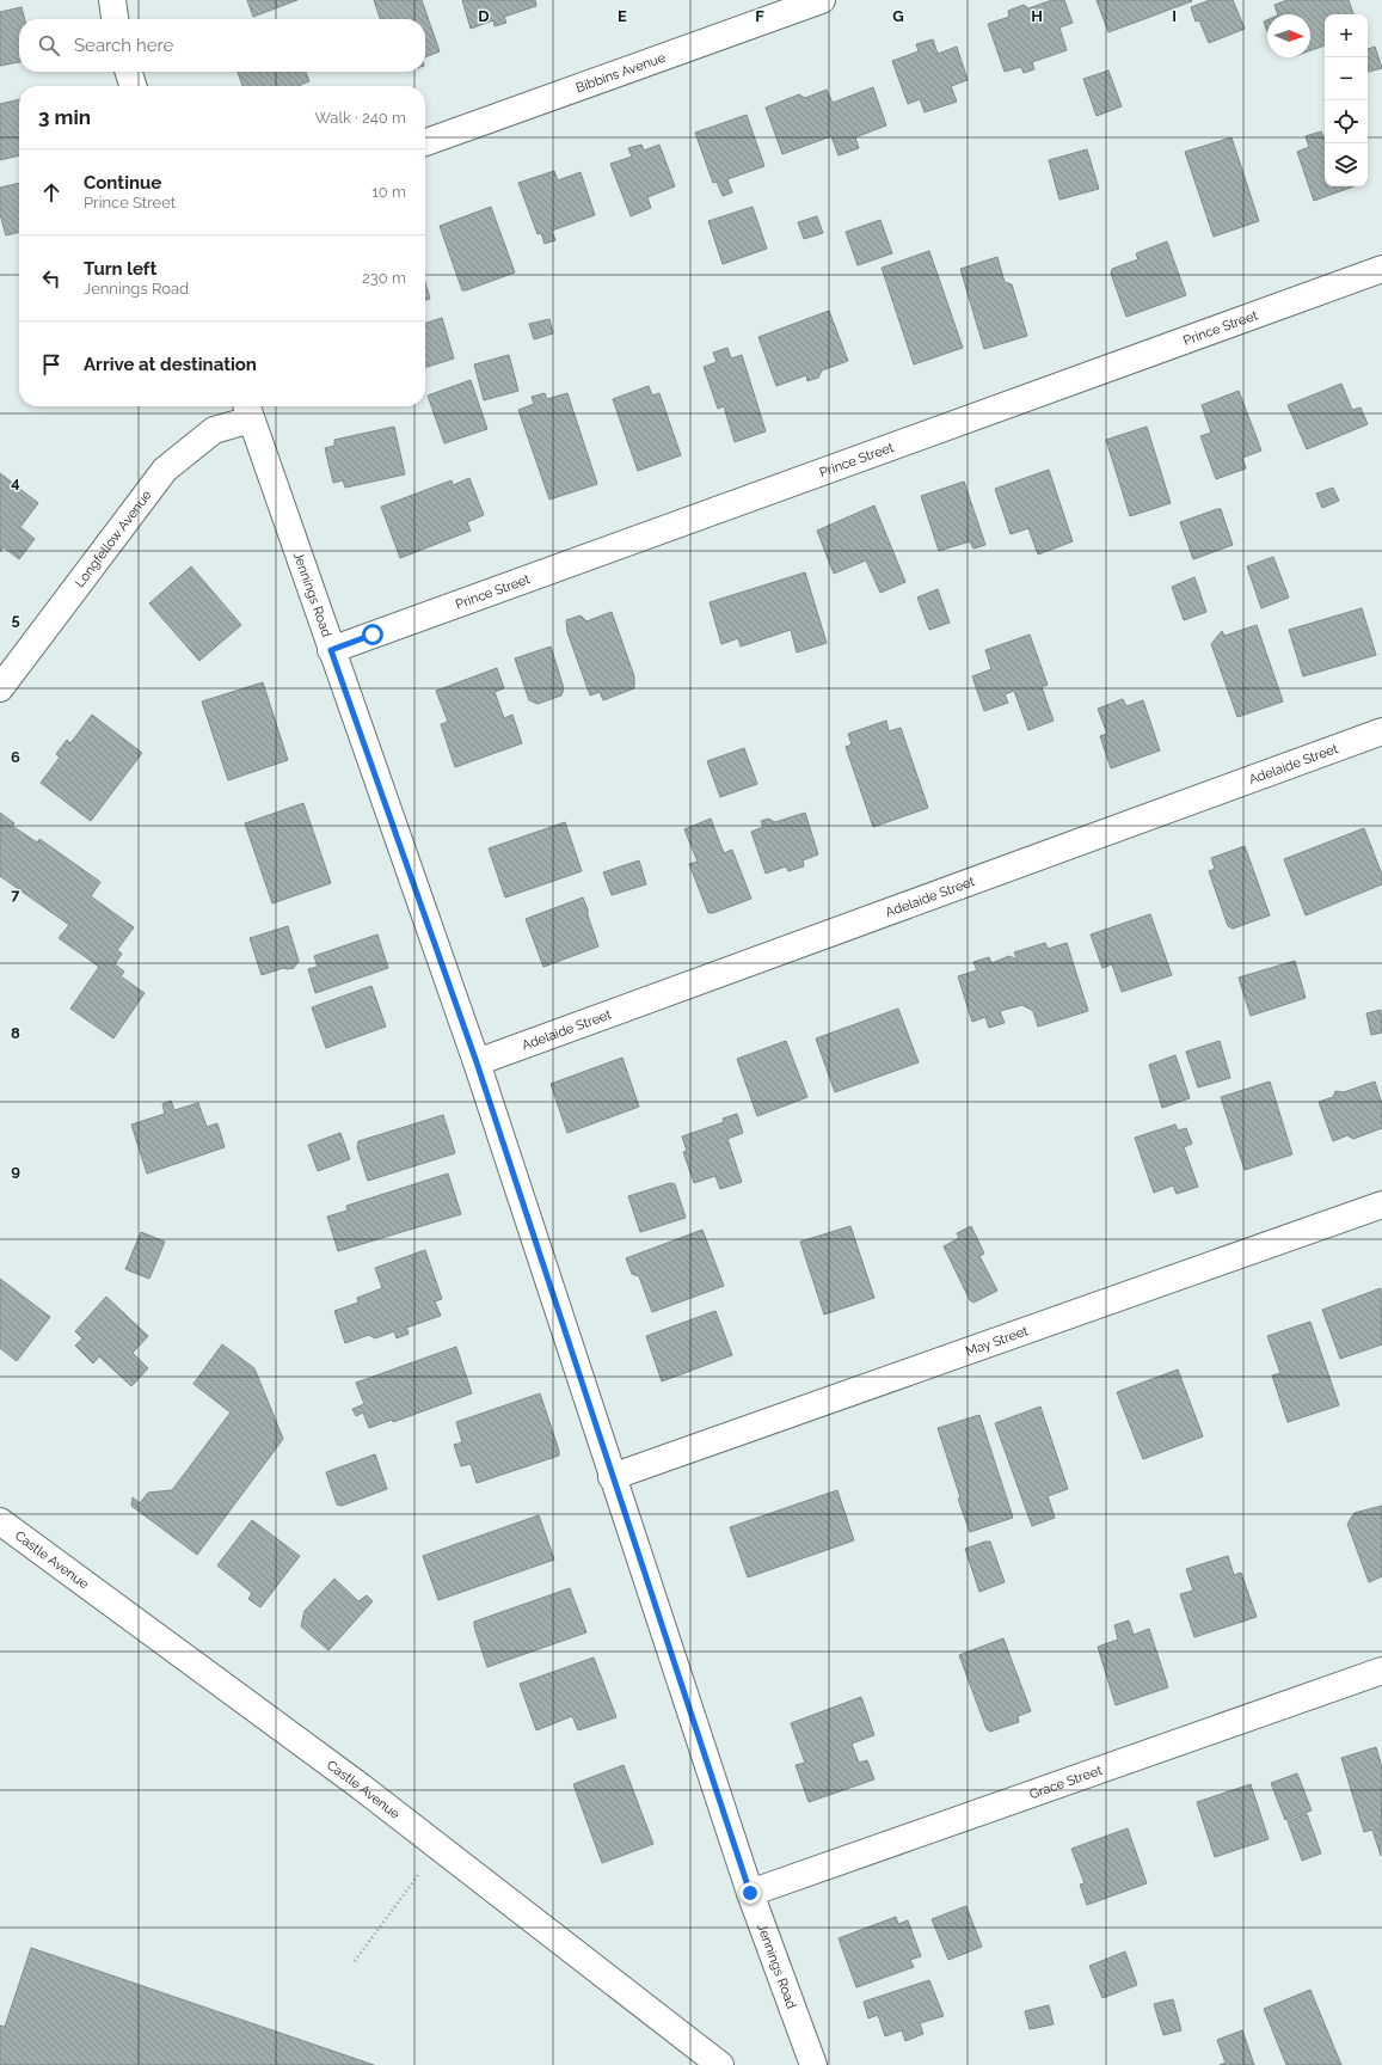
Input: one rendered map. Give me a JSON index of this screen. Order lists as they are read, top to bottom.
{
  "streets": {
    "street": [
      "Bibbins Avenue",
      "Prince Street",
      "Longfellow Avenue",
      "Jennings Road",
      "Adelaide Street",
      "May Street",
      "Castle Avenue",
      "Grace Street"
    ]
  },
  "crossings": [
    ["Prince Street", "Jennings Road"],
    ["Longfellow Avenue", "Jennings Road"],
    ["Jennings Road", "Adelaide Street"],
    ["Jennings Road", "May Street"],
    ["Jennings Road", "Grace Street"]
  ],
  "north": "right",
  "page": {
    "map_buttons": ["+", "−"],
    "search": "Search here",
    "heading": ["3 min", "Walk · 240 m"],
    "list": [
      ["Continue", "Prince Street", "10 m"],
      ["Turn left", "Jennings Road", "230 m"],
      "Arrive at destination"
    ]
  },
  "grid": {
    "columns": [
      "D",
      "E",
      "F",
      "G",
      "H",
      "I"
    ],
    "rows": [
      "4",
      "5",
      "6",
      "7",
      "8",
      "9"
    ]
  }
}
